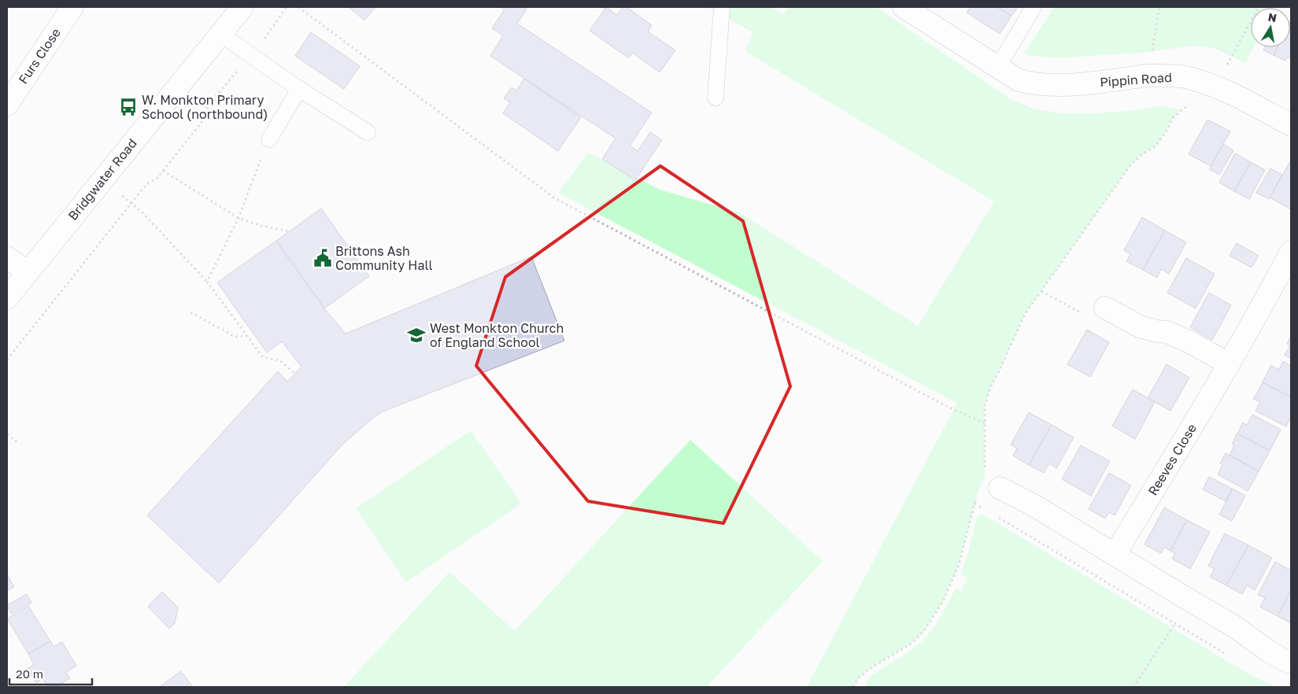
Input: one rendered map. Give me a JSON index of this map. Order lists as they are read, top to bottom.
{
  "streets": {
    "street": [
      "Furs Close",
      "Pippin Road",
      "Bridgwater Road",
      "Reeves Close"
    ]
  },
  "places": {
    "bus stop": ["W. Monkton Primary School (northbound)"],
    "public building": ["Brittons Ash Community Hall"],
    "school or university": ["West Monkton Church of England School"]
  },
  "scale_bar": "20 m",
  "north": "top"
}
